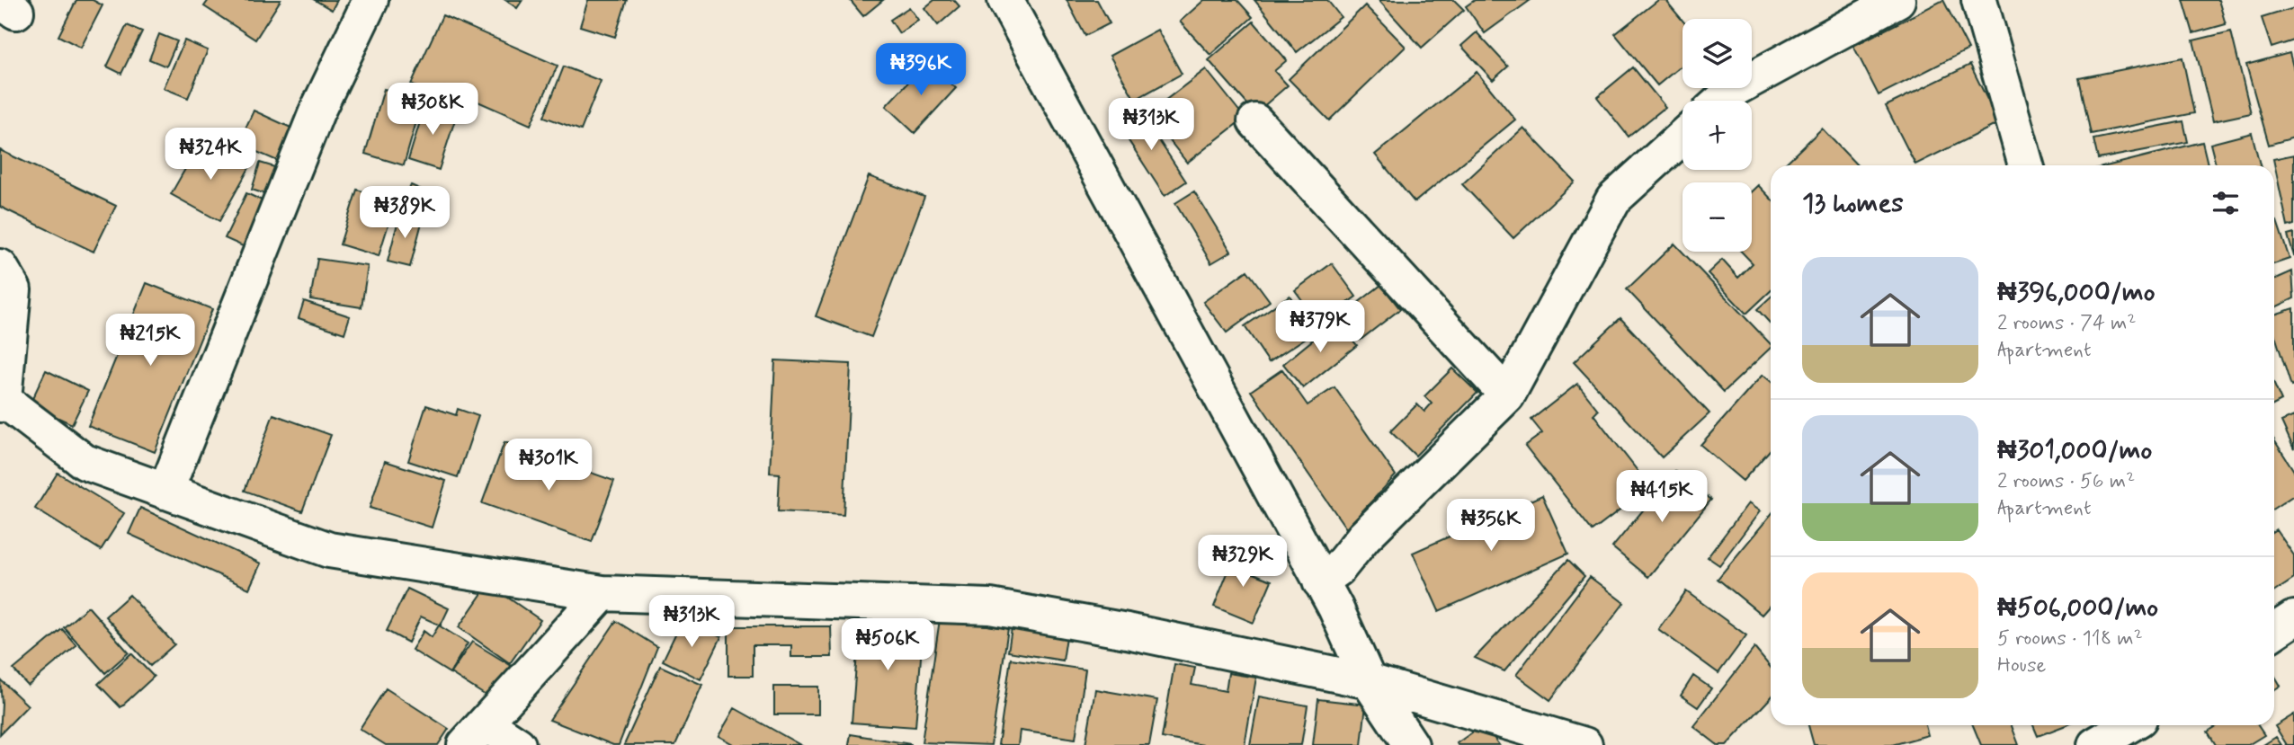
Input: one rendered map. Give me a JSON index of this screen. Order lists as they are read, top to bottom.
{
  "page": {
    "map_buttons": ["+", "−"],
    "price": [
      "₦396K",
      "₦308K",
      "₦313K",
      "₦324K",
      "₦389K",
      "₦379K",
      "₦215K",
      "₦301K",
      "₦415K",
      "₦356K",
      "₦329K",
      "₦313K",
      "₦506K"
    ],
    "heading": "13 homes",
    "list": [
      {
        "name": "₦396,000/mo",
        "note": "2 rooms · 74 m² · Apartment"
      },
      {
        "name": "₦301,000/mo",
        "note": "2 rooms · 56 m² · Apartment"
      },
      {
        "name": "₦506,000/mo",
        "note": "5 rooms · 118 m² · House"
      }
    ]
  }
}
